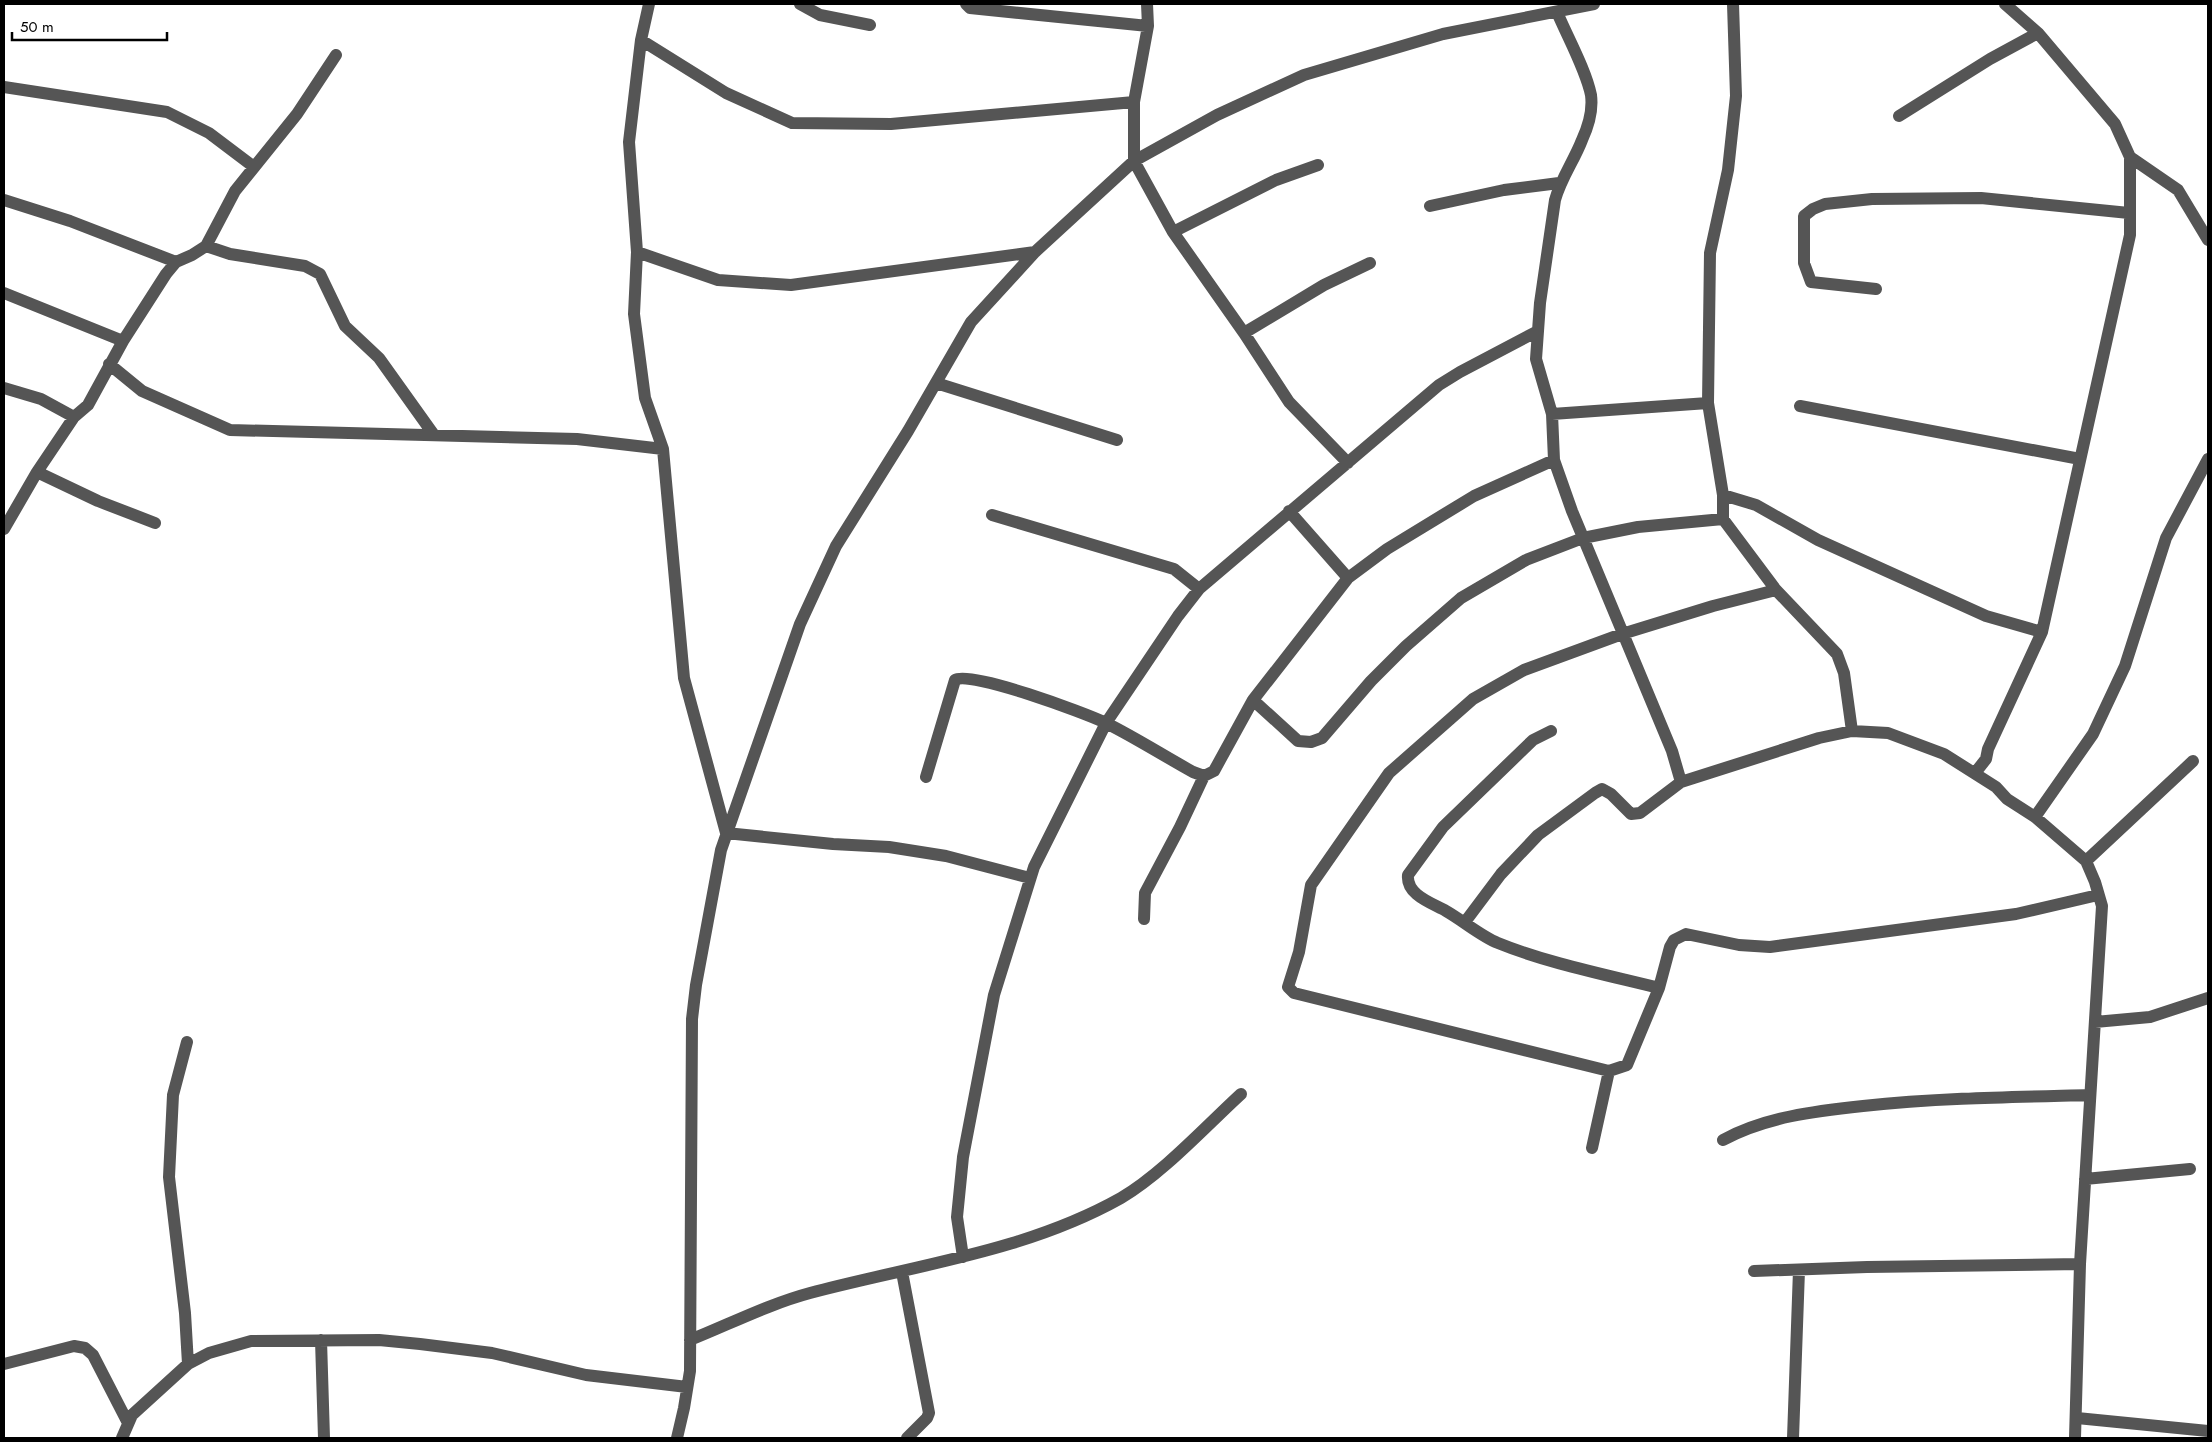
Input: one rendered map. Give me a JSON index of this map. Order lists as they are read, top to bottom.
{
  "scale_bar": "50 m"
}
